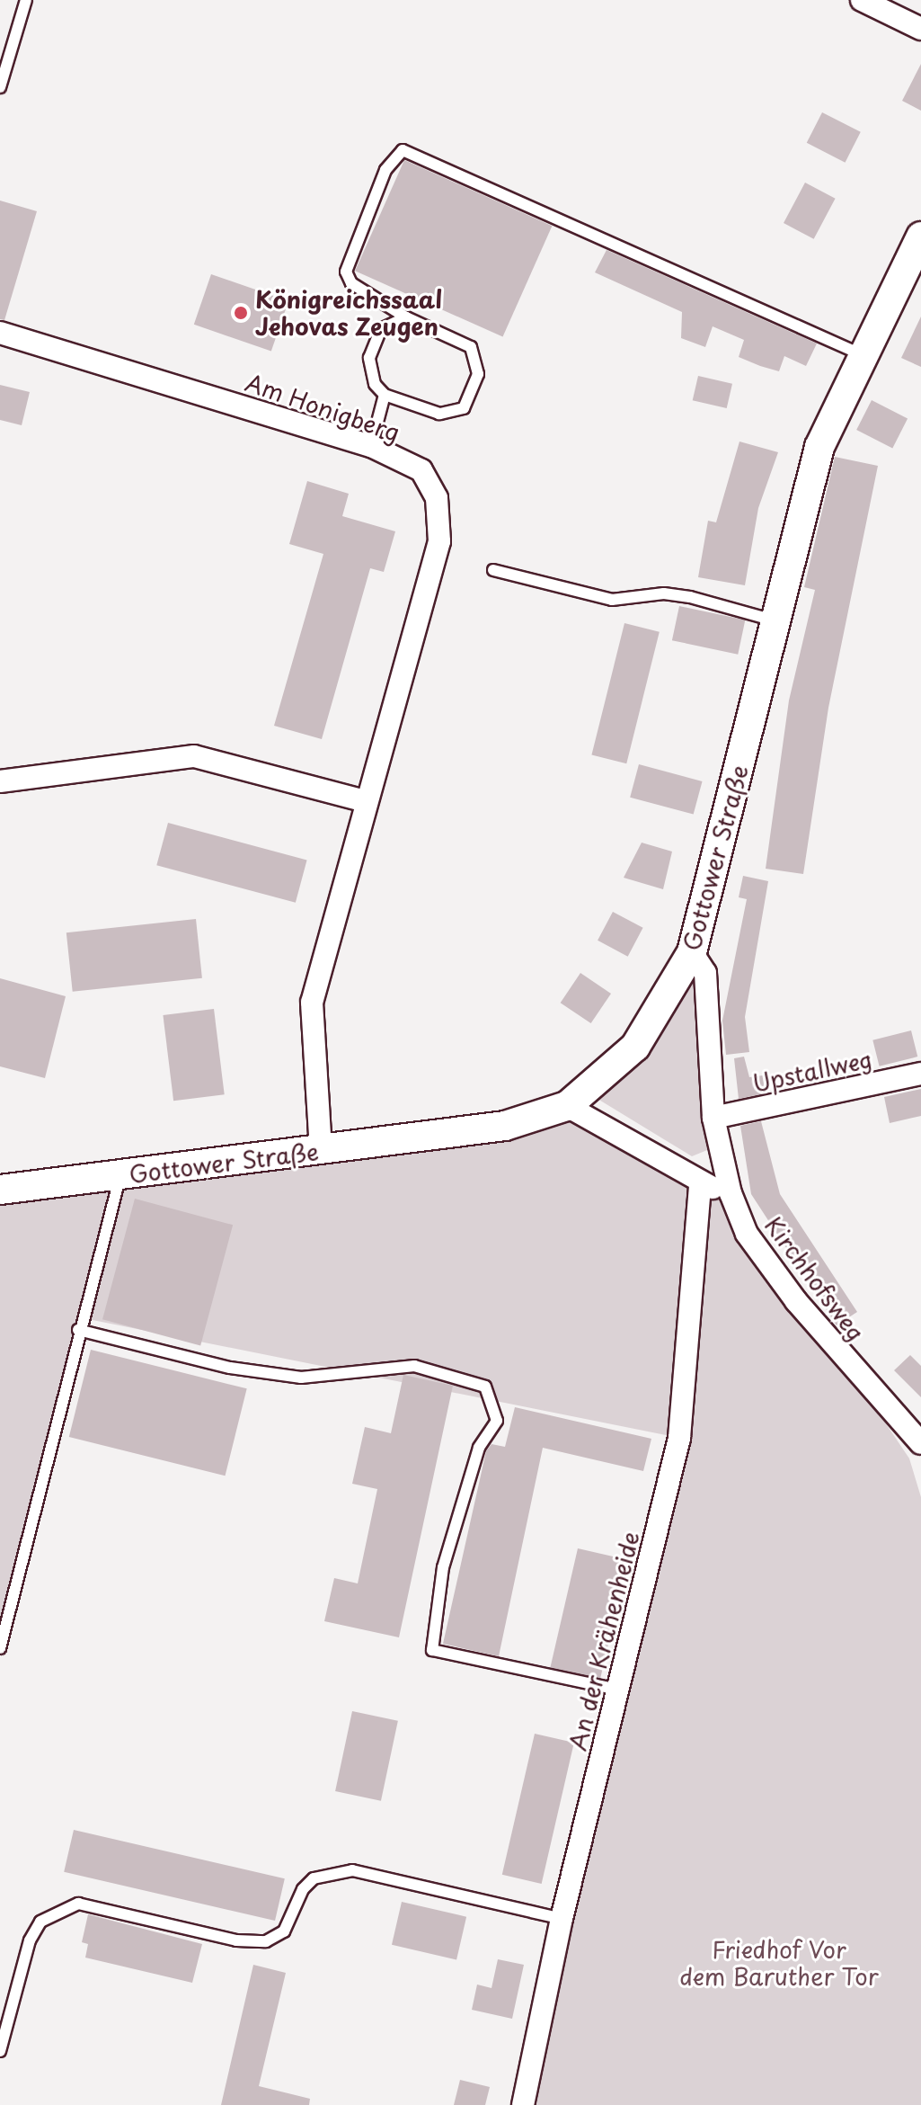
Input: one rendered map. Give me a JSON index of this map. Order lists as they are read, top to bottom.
{
  "streets": {
    "street": [
      "Am Honigberg",
      "Gottower Straße",
      "Upstallweg",
      "Kirchhofsweg",
      "An der Krähenheide"
    ]
  },
  "crossings": [
    ["Am Honigberg", "Gottower Straße"],
    ["Gottower Straße", "Kirchhofsweg"],
    ["Upstallweg", "Kirchhofsweg"]
  ],
  "parks": ["Friedhof Vor dem Baruther Tor"],
  "places": ["Königreichssaal Jehovas Zeugen"]
}
